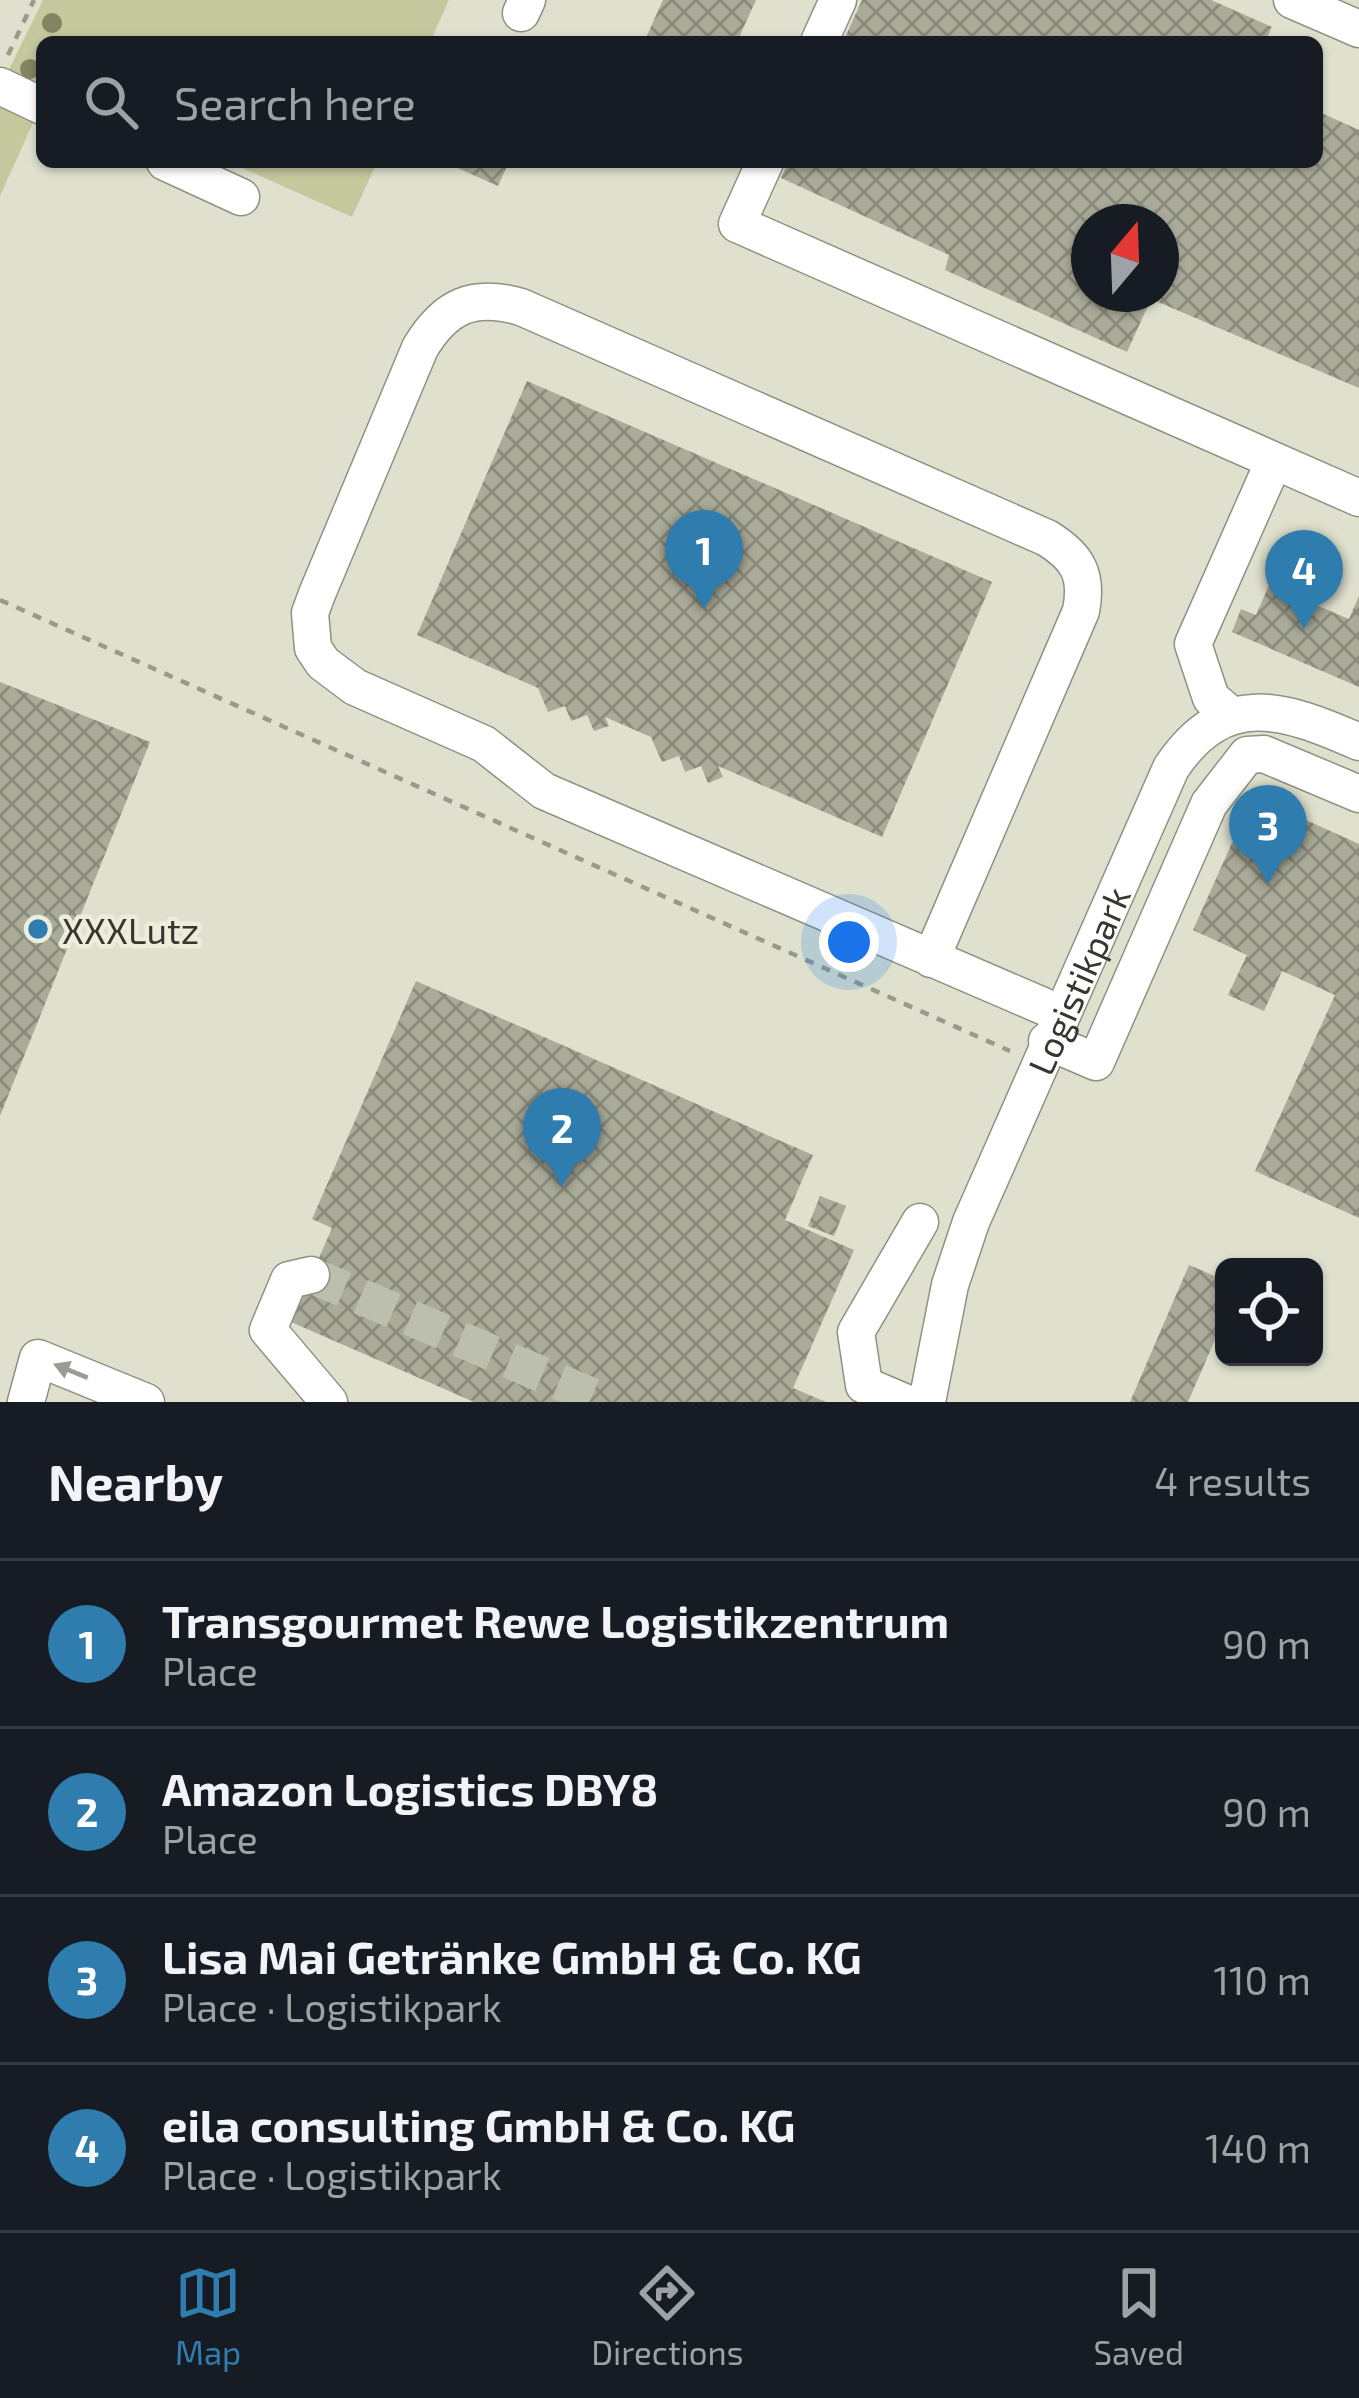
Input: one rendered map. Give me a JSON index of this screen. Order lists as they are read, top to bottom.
{
  "streets": {
    "street": ["Logistikpark"]
  },
  "places": ["XXXLutz"],
  "north": "top",
  "page": {
    "search": "Search here",
    "pins": [
      "1",
      "4",
      "3",
      "2"
    ],
    "heading": ["Nearby", "4 results"],
    "list": [
      {
        "mark": "1",
        "name": "Transgourmet Rewe Logistikzentrum",
        "note": "Place",
        "value": "90 m"
      },
      {
        "mark": "2",
        "name": "Amazon Logistics DBY8",
        "note": "Place",
        "value": "90 m"
      },
      {
        "mark": "3",
        "name": "Lisa Mai Getränke GmbH & Co. KG",
        "note": "Place · Logistikpark",
        "value": "110 m"
      },
      {
        "mark": "4",
        "name": "eila consulting GmbH & Co. KG",
        "note": "Place · Logistikpark",
        "value": "140 m"
      }
    ],
    "nav": ["Map", "Directions", "Saved"]
  }
}
